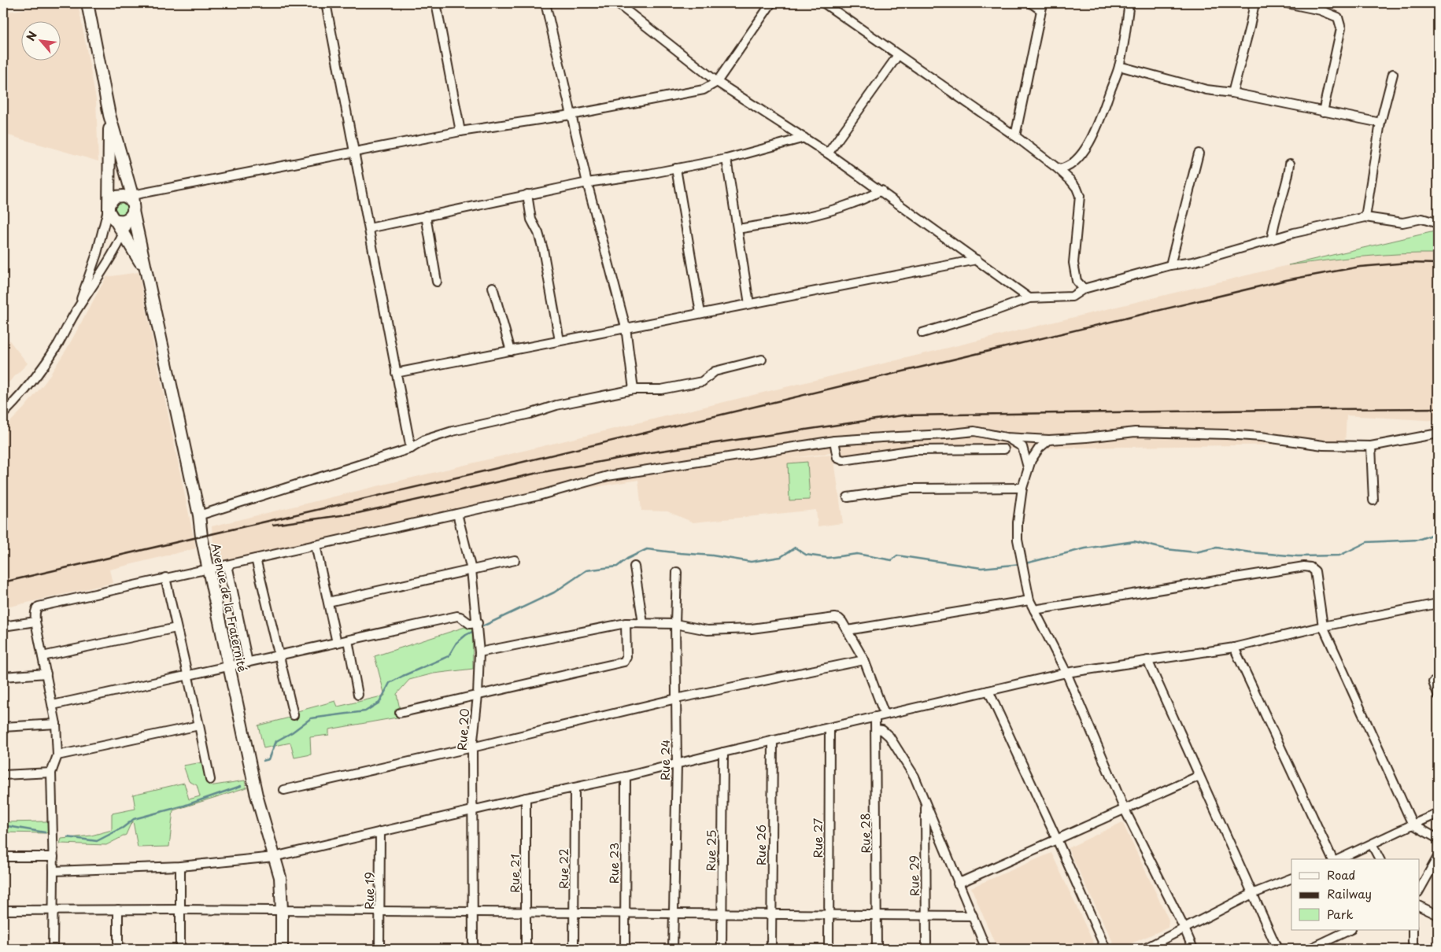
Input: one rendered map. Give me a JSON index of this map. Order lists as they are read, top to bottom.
{
  "streets": {
    "main road": ["Avenue de la Fraternité"],
    "street": [
      "Rue 20",
      "Rue 24",
      "Rue 28",
      "Rue 27",
      "Rue 26",
      "Rue 25",
      "Rue 23",
      "Rue 22",
      "Rue 21",
      "Rue 29",
      "Rue 19"
    ]
  },
  "legend": ["Road", "Railway", "Park"],
  "north": "top left"
}
